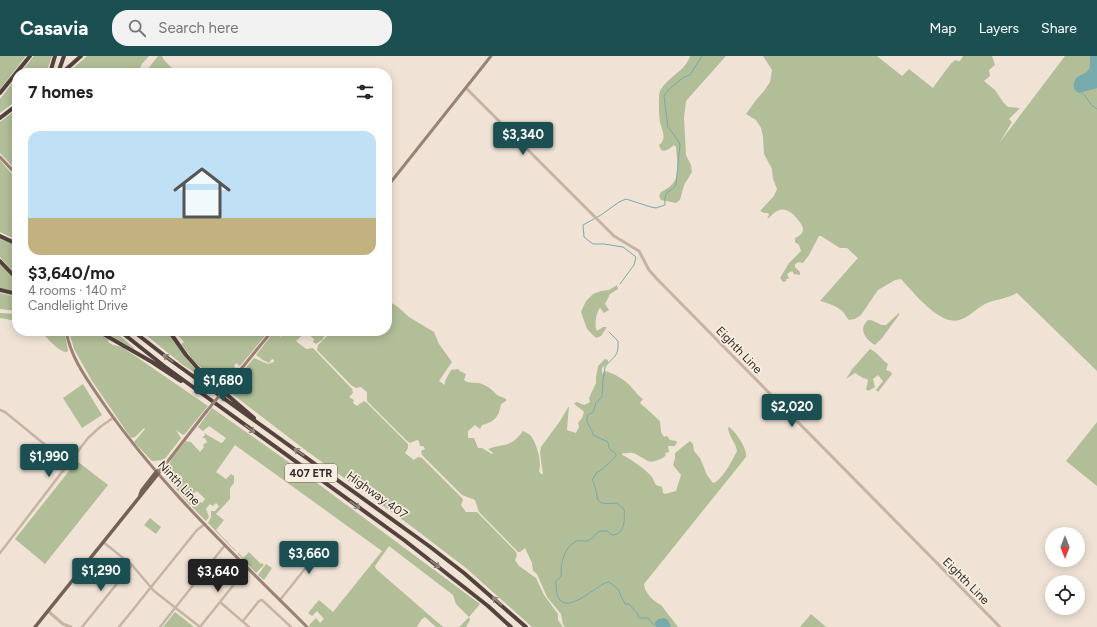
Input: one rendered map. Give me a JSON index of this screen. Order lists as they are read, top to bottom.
{
  "streets": {
    "highway": ["407 ETR", "Highway 407"],
    "main road": ["Ninth Line"],
    "street": ["Eighth Line"]
  },
  "north": "bottom",
  "page": {
    "header": "Casavia",
    "search": "Search here",
    "nav": ["Map", "Layers", "Share"],
    "heading": "7 homes",
    "list": [
      {
        "name": "$3,640/mo",
        "note": "4 rooms · 140 m² · Candlelight Drive"
      }
    ],
    "price": [
      "$3,340",
      "$1,680",
      "$2,020",
      "$1,990",
      "$3,660",
      "$1,290",
      "$3,640"
    ]
  }
}
